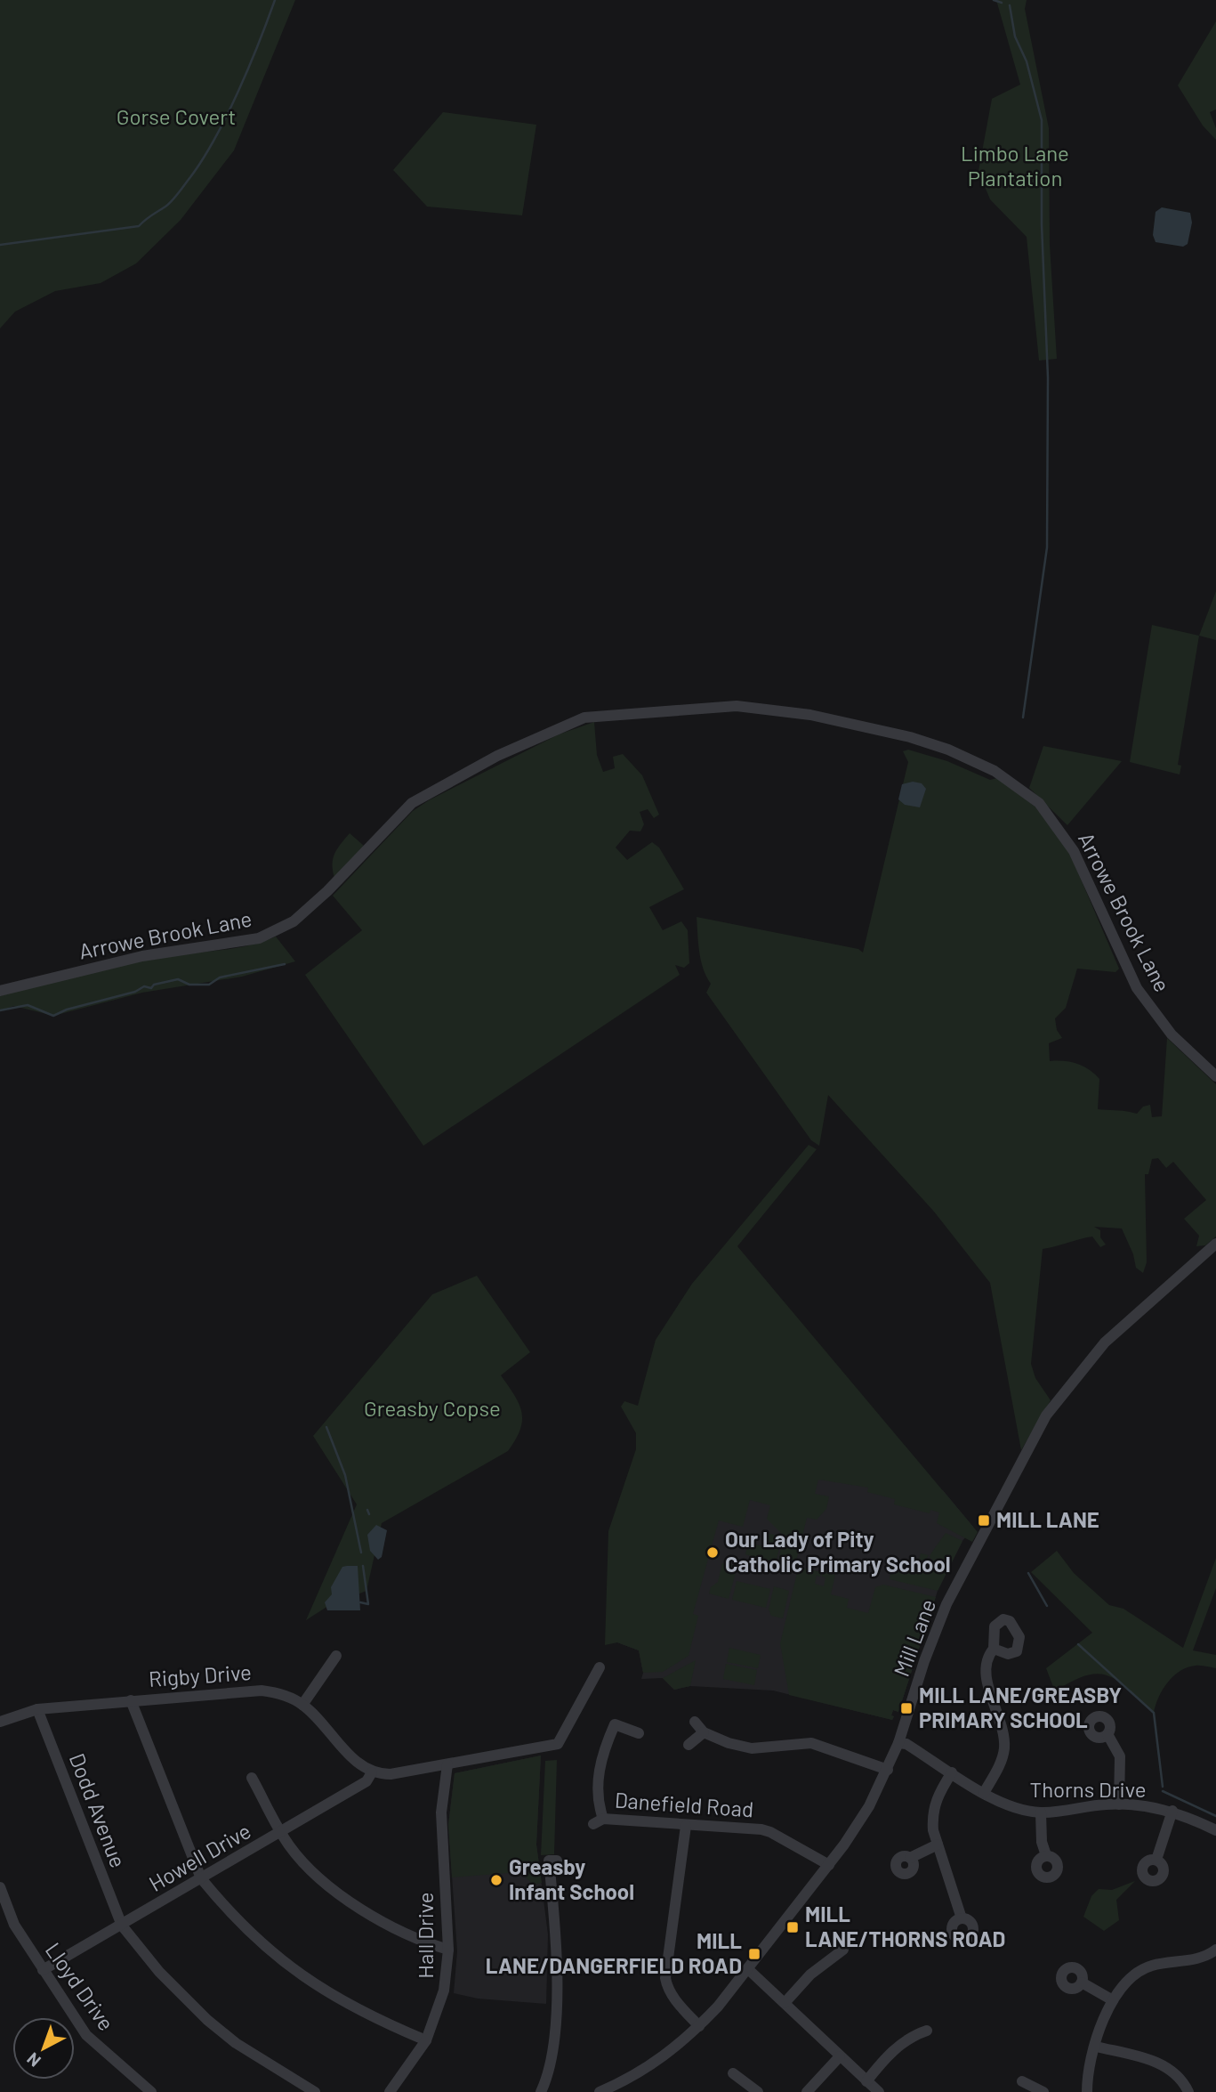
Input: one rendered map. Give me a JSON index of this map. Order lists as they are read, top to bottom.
{
  "streets": {
    "street": [
      "Arrowe Brook Lane",
      "Mill Lane",
      "Rigby Drive",
      "Thorns Drive",
      "Danefield Road",
      "Dodd Avenue",
      "Howell Drive",
      "Hall Drive",
      "Lloyd Drive"
    ]
  },
  "crossings": [
    ["Mill Lane", "Thorns Drive"],
    ["Mill Lane", "Danefield Road"],
    ["Rigby Drive", "Dodd Avenue"],
    ["Rigby Drive", "Howell Drive"],
    ["Dodd Avenue", "Howell Drive"],
    ["Howell Drive", "Lloyd Drive"]
  ],
  "parks": ["Gorse Covert", "Limbo Lane Plantation", "Greasby Copse"],
  "places": {
    "transit": [
      "MILL LANE",
      "MILL LANE/GREASBY PRIMARY SCHOOL",
      "MILL LANE/THORNS ROAD",
      "MILL LANE/DANGERFIELD ROAD"
    ],
    "other": ["Our Lady of Pity Catholic Primary School", "Greasby Infant School"]
  },
  "north": "bottom left"
}
